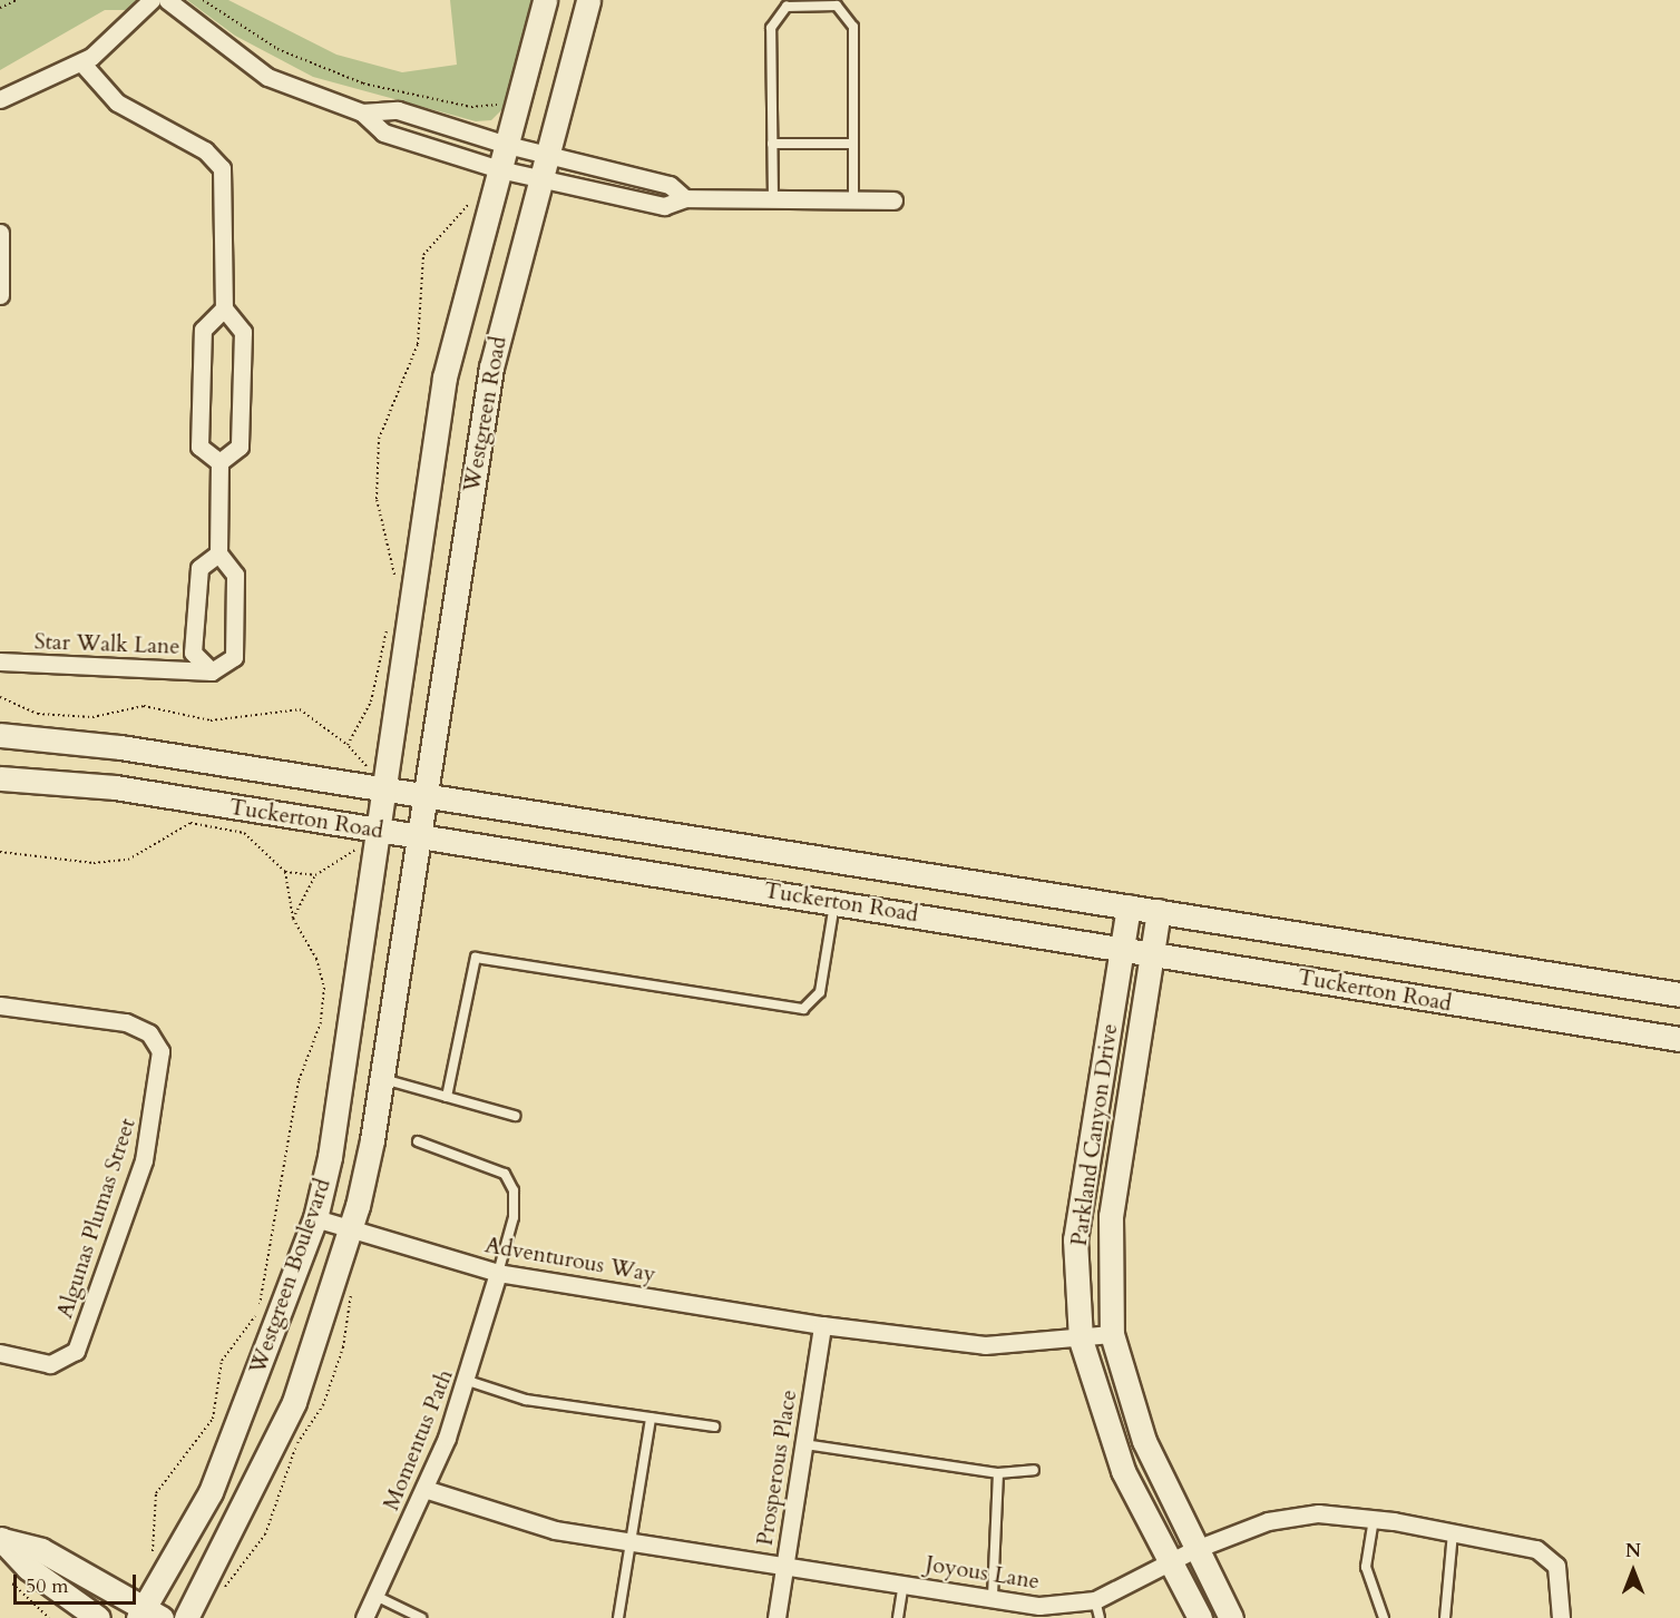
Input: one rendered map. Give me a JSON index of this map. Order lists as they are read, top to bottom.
{
  "streets": {
    "street": [
      "Westgreen Road",
      "Star Walk Lane",
      "Tuckerton Road",
      "Parkland Canyon Drive",
      "Algunas Plumas Street",
      "Adventurous Way",
      "Westgreen Boulevard",
      "Momentus Path",
      "Prosperous Place",
      "Joyous Lane"
    ]
  },
  "crossings": [
    ["Westgreen Road", "Tuckerton Road"],
    ["Westgreen Road", "Westgreen Boulevard"],
    ["Tuckerton Road", "Parkland Canyon Drive"],
    ["Tuckerton Road", "Westgreen Boulevard"],
    ["Parkland Canyon Drive", "Adventurous Way"],
    ["Parkland Canyon Drive", "Joyous Lane"],
    ["Adventurous Way", "Westgreen Boulevard"],
    ["Adventurous Way", "Momentus Path"],
    ["Adventurous Way", "Prosperous Place"],
    ["Momentus Path", "Joyous Lane"],
    ["Prosperous Place", "Joyous Lane"]
  ],
  "scale_bar": "50 m",
  "north": "top"
}
